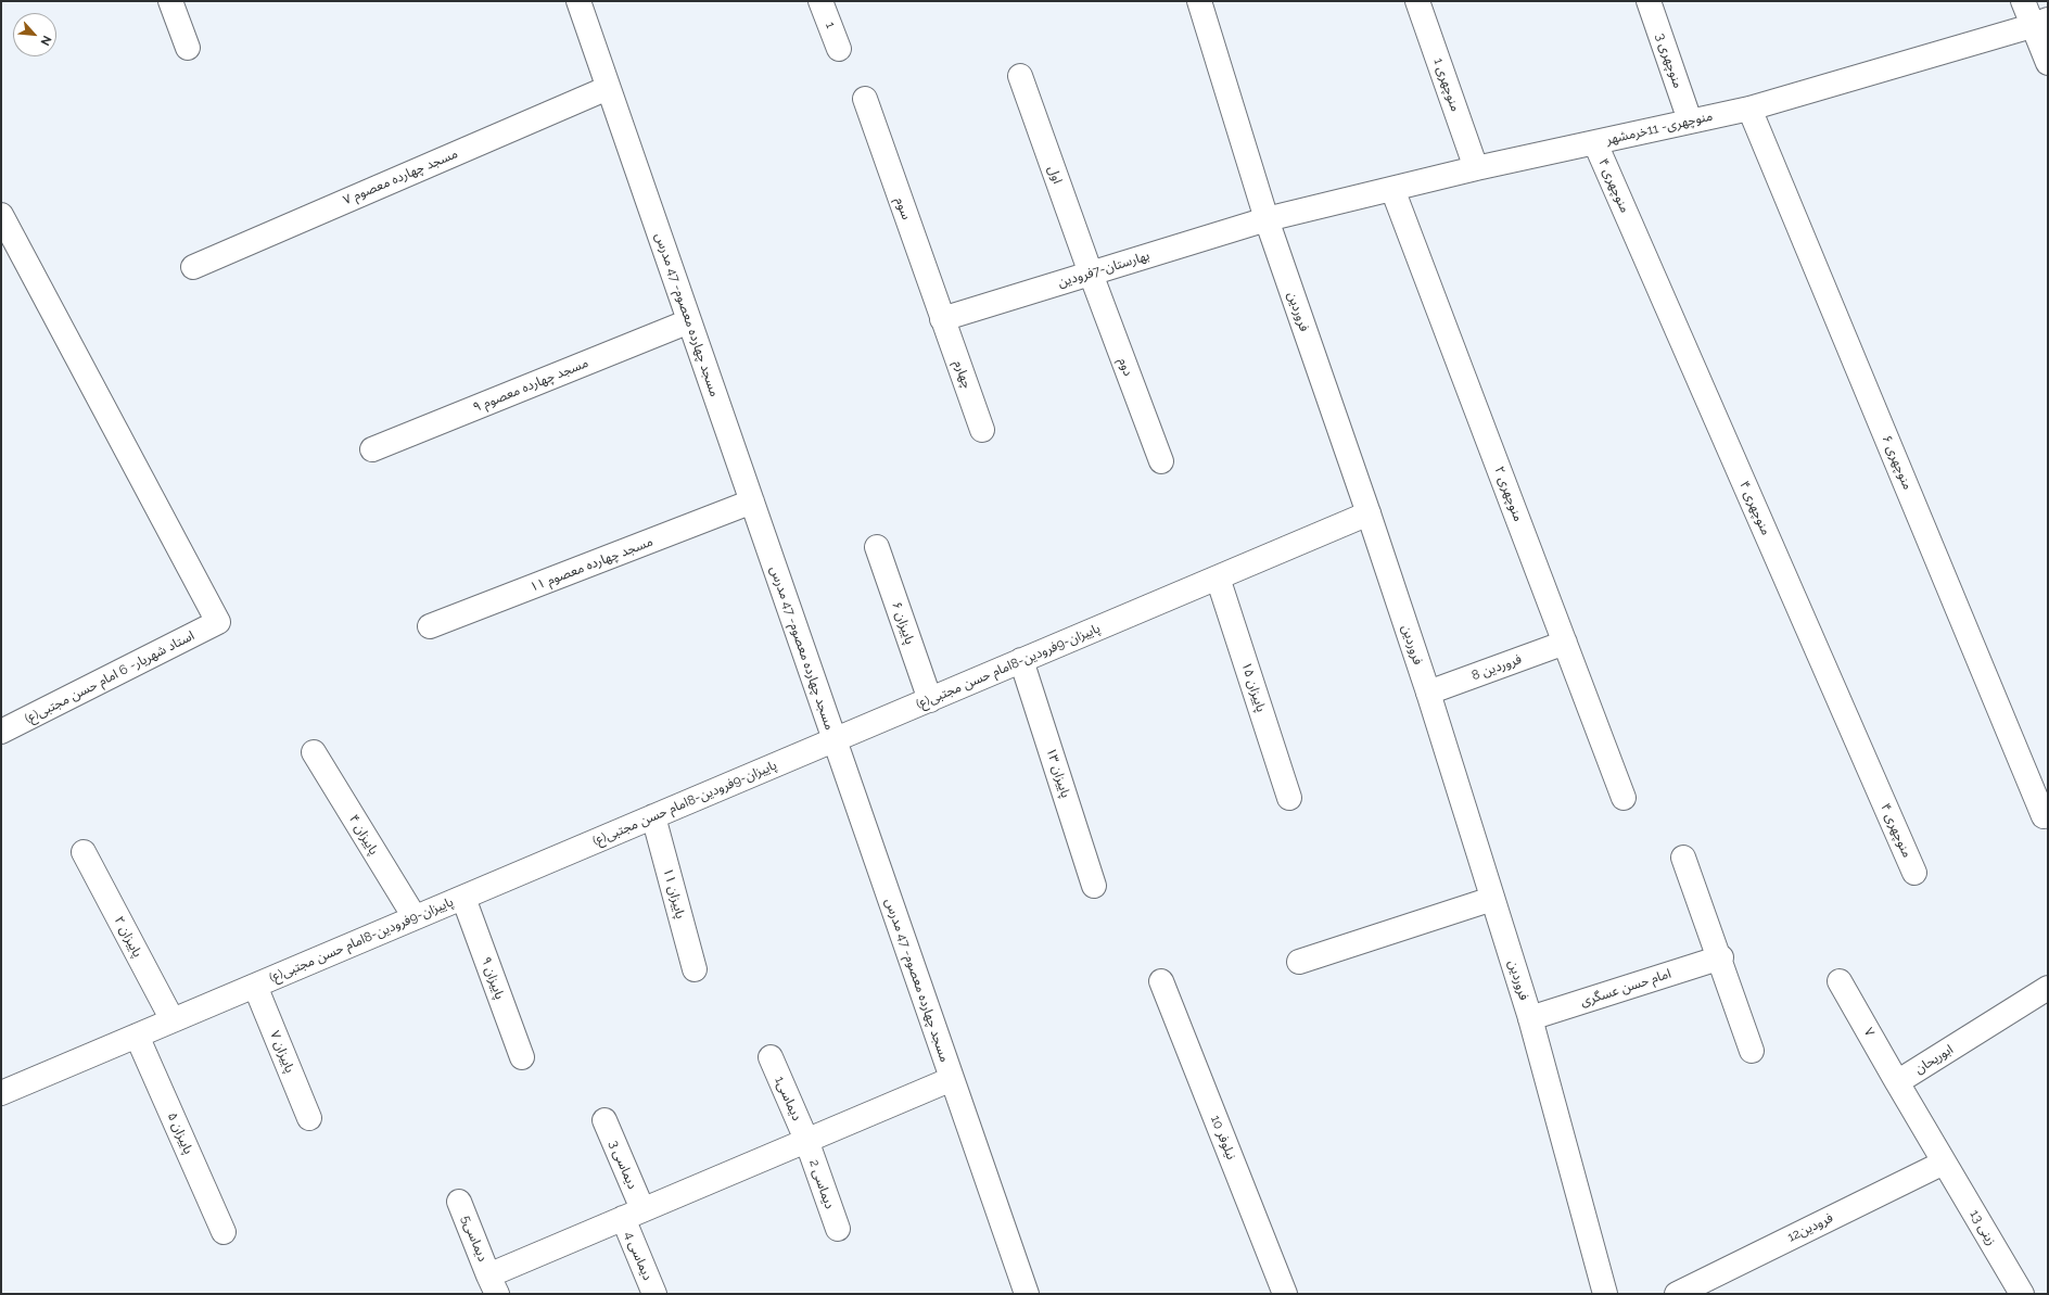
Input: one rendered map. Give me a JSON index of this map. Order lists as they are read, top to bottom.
{
  "streets": {
    "street": [
      "1",
      "منوچهری 3",
      "منوچهری 1",
      "منوچهری- 11خرمشهر",
      "اول",
      "مسجد چهارده معصوم ۷",
      "منوچهری ۴",
      "سوم",
      "بهارستان-7فرودین",
      "فروردین",
      "مسجد چهارده معصوم- 47 مدرس",
      "دوم",
      "چهارم",
      "مسجد چهارده معصوم ۹",
      "منوچهری ۶",
      "منوچهری ۲",
      "مسجد چهارده معصوم ۱۱",
      "پاییزان ۶",
      "پاییزان-9فرودین-8امام حسن مجتبی(ع)",
      "8 فروردین",
      "استاد شهریار- 6 امام حسن مجتبی(ع)",
      "پاییزان ۱۵",
      "پاییزان ۱۳",
      "پاییزان ۴",
      "پاییزان ۱۱",
      "پاییزان ۲",
      "پاییزان ۹",
      "امام حسن عسگری",
      "۷",
      "پاییزان ۷",
      "ابوریحان",
      "1دیماسی",
      "پاییزان ۵",
      "نیلوفر 10",
      "دیماسی 3",
      "دیماسی 2",
      "12فرودین",
      "زینی 13",
      "دیماسی5",
      "دیماسی 4"
    ]
  },
  "crossings": [
    ["منوچهری 3", "منوچهری- 11خرمشهر"],
    ["منوچهری 1", "منوچهری- 11خرمشهر"],
    ["منوچهری- 11خرمشهر", "منوچهری ۴"],
    ["منوچهری- 11خرمشهر", "بهارستان-7فرودین"],
    ["منوچهری- 11خرمشهر", "فروردین"],
    ["منوچهری- 11خرمشهر", "منوچهری ۶"],
    ["منوچهری- 11خرمشهر", "منوچهری ۲"],
    ["اول", "بهارستان-7فرودین"],
    ["اول", "دوم"],
    ["مسجد چهارده معصوم ۷", "مسجد چهارده معصوم- 47 مدرس"],
    ["سوم", "بهارستان-7فرودین"],
    ["سوم", "چهارم"],
    ["بهارستان-7فرودین", "فروردین"],
    ["بهارستان-7فرودین", "دوم"],
    ["بهارستان-7فرودین", "چهارم"],
    ["فروردین", "پاییزان-9فرودین-8امام حسن مجتبی(ع)"],
    ["فروردین", "8 فروردین"],
    ["فروردین", "امام حسن عسگری"],
    ["مسجد چهارده معصوم- 47 مدرس", "مسجد چهارده معصوم ۹"],
    ["مسجد چهارده معصوم- 47 مدرس", "مسجد چهارده معصوم ۱۱"],
    ["مسجد چهارده معصوم- 47 مدرس", "پاییزان-9فرودین-8امام حسن مجتبی(ع)"],
    ["منوچهری ۲", "8 فروردین"],
    ["پاییزان ۶", "پاییزان-9فرودین-8امام حسن مجتبی(ع)"],
    ["پاییزان-9فرودین-8امام حسن مجتبی(ع)", "پاییزان ۱۵"],
    ["پاییزان-9فرودین-8امام حسن مجتبی(ع)", "پاییزان ۱۳"],
    ["پاییزان-9فرودین-8امام حسن مجتبی(ع)", "پاییزان ۴"],
    ["پاییزان-9فرودین-8امام حسن مجتبی(ع)", "پاییزان ۱۱"],
    ["پاییزان-9فرودین-8امام حسن مجتبی(ع)", "پاییزان ۲"],
    ["پاییزان-9فرودین-8امام حسن مجتبی(ع)", "پاییزان ۹"],
    ["پاییزان-9فرودین-8امام حسن مجتبی(ع)", "پاییزان ۷"],
    ["پاییزان-9فرودین-8امام حسن مجتبی(ع)", "پاییزان ۵"],
    ["۷", "ابوریحان"],
    ["1دیماسی", "دیماسی 2"],
    ["دیماسی 3", "دیماسی 4"],
    ["12فرودین", "زینی 13"]
  ],
  "north": "bottom right"
}
